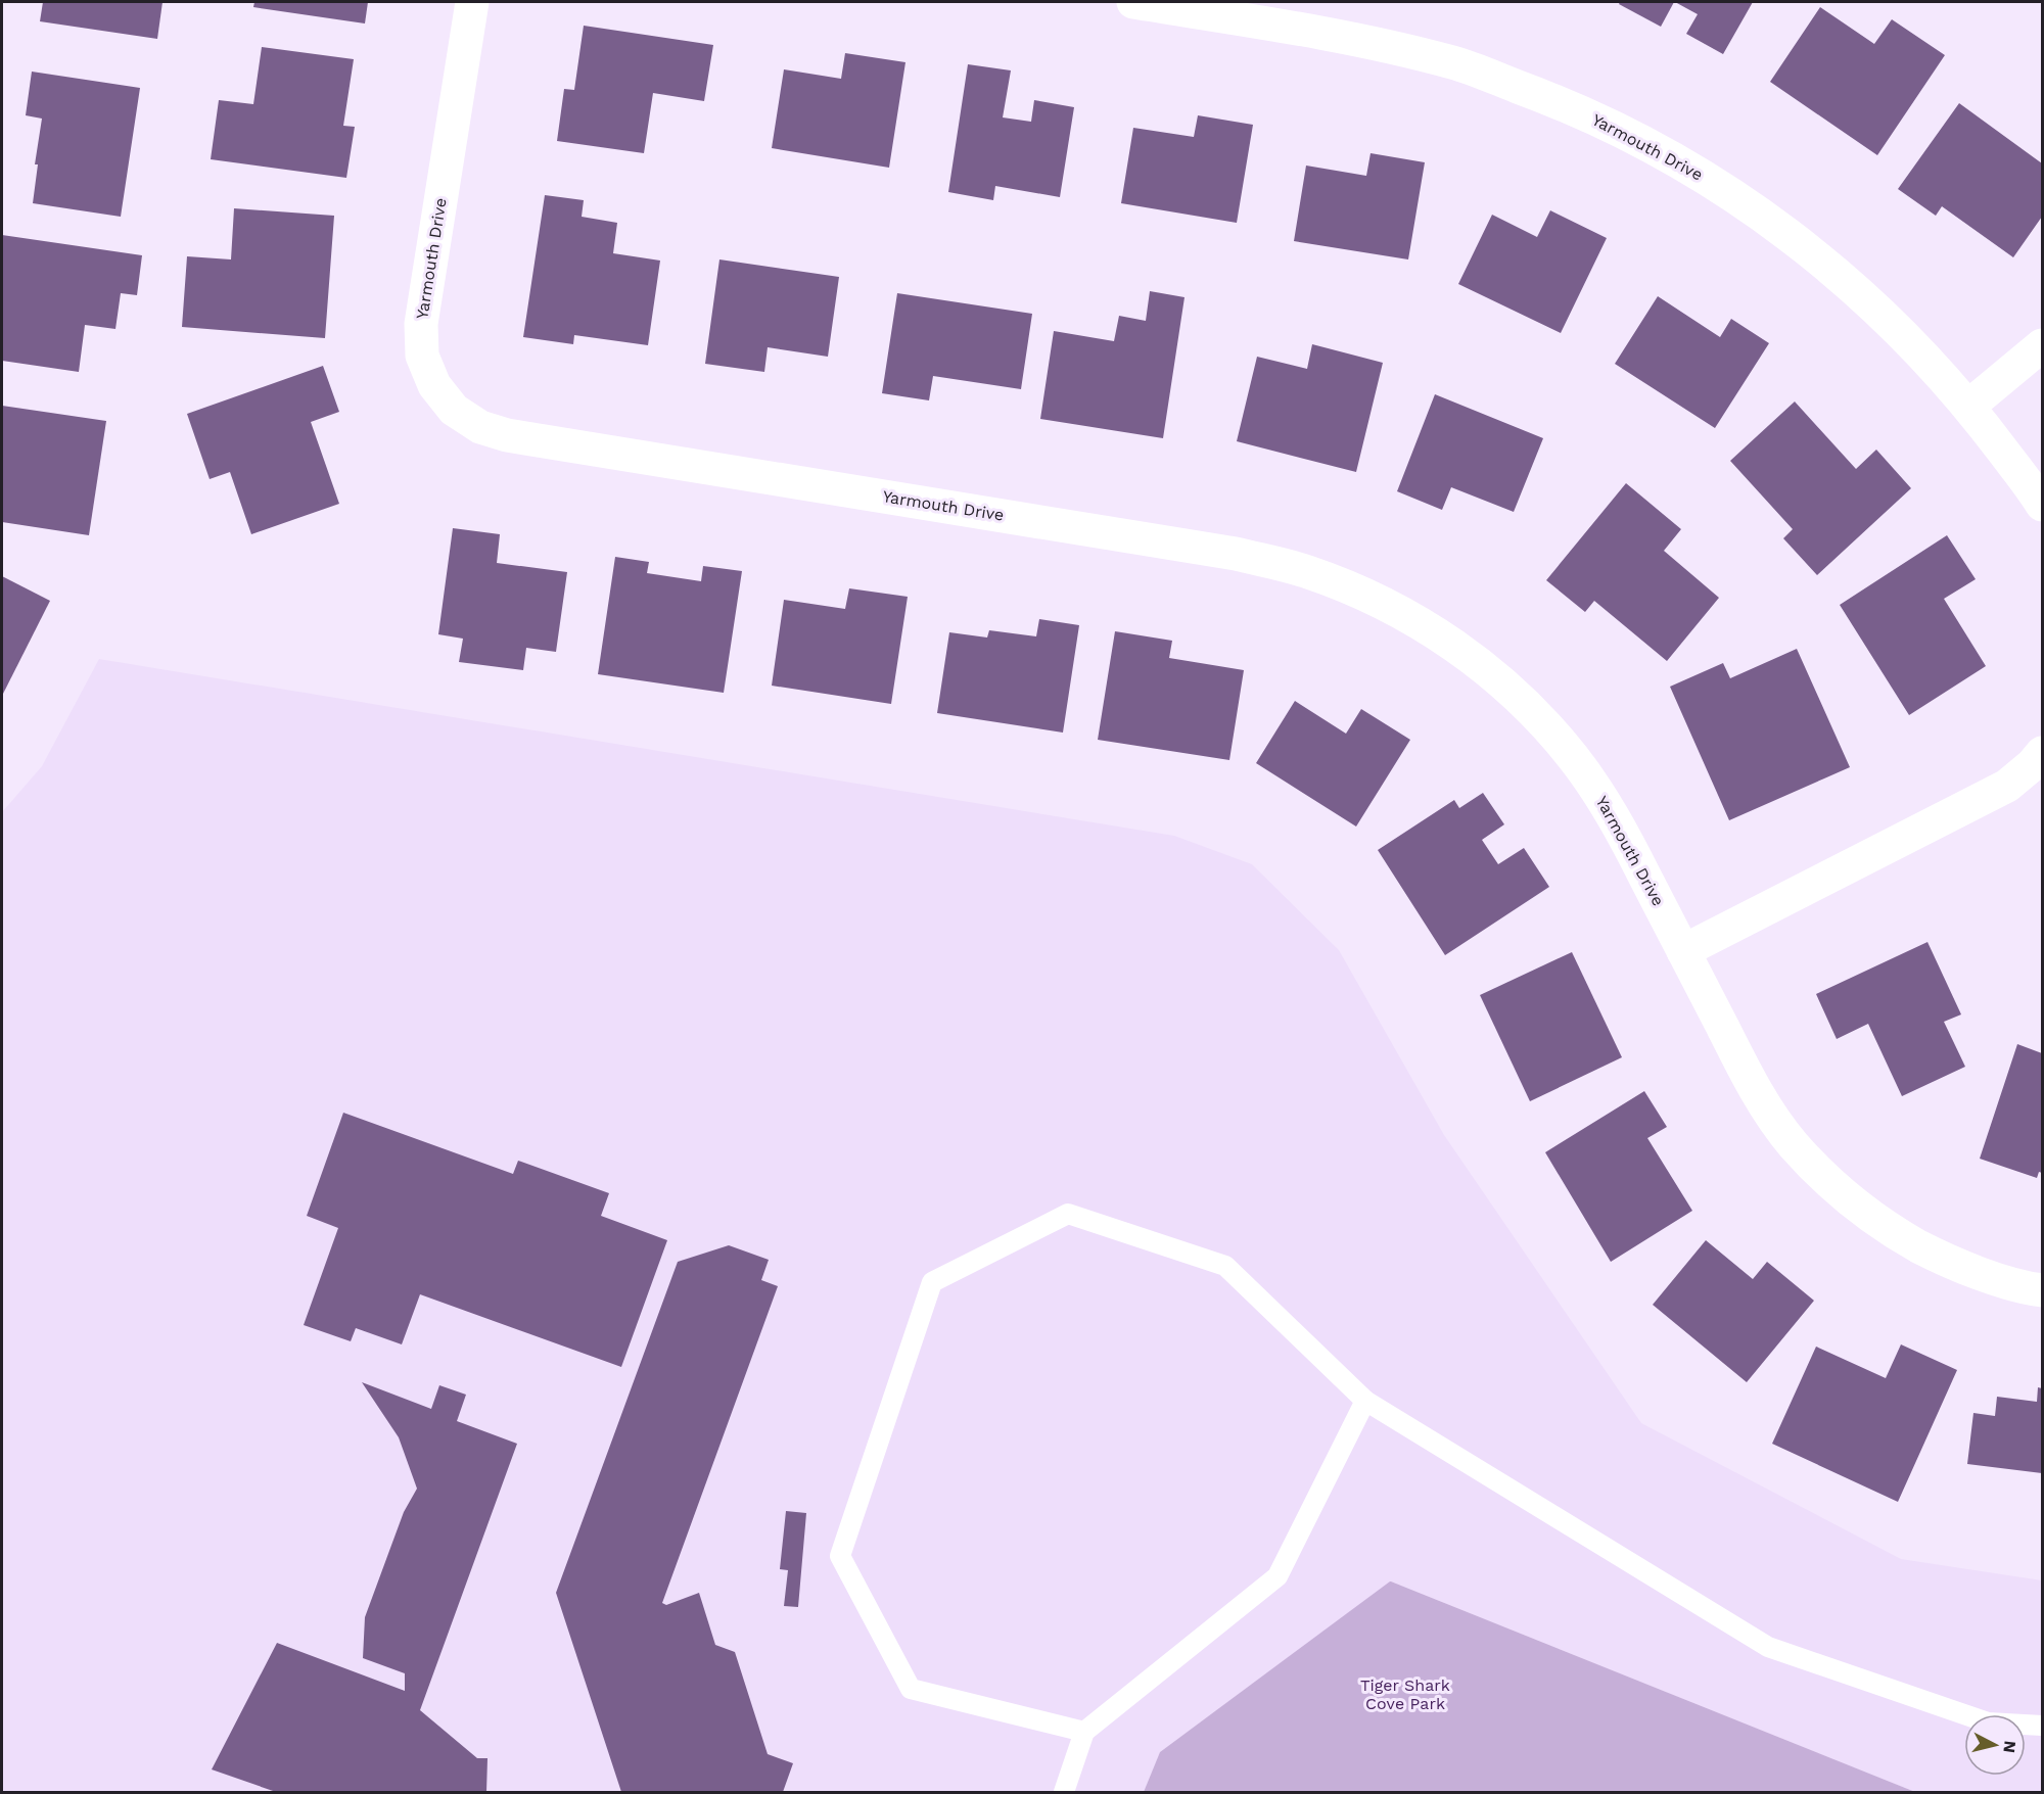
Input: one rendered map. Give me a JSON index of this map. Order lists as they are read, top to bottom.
{
  "streets": {
    "street": ["Yarmouth Drive"]
  },
  "parks": ["Tiger Shark Cove Park"],
  "north": "right"
}
